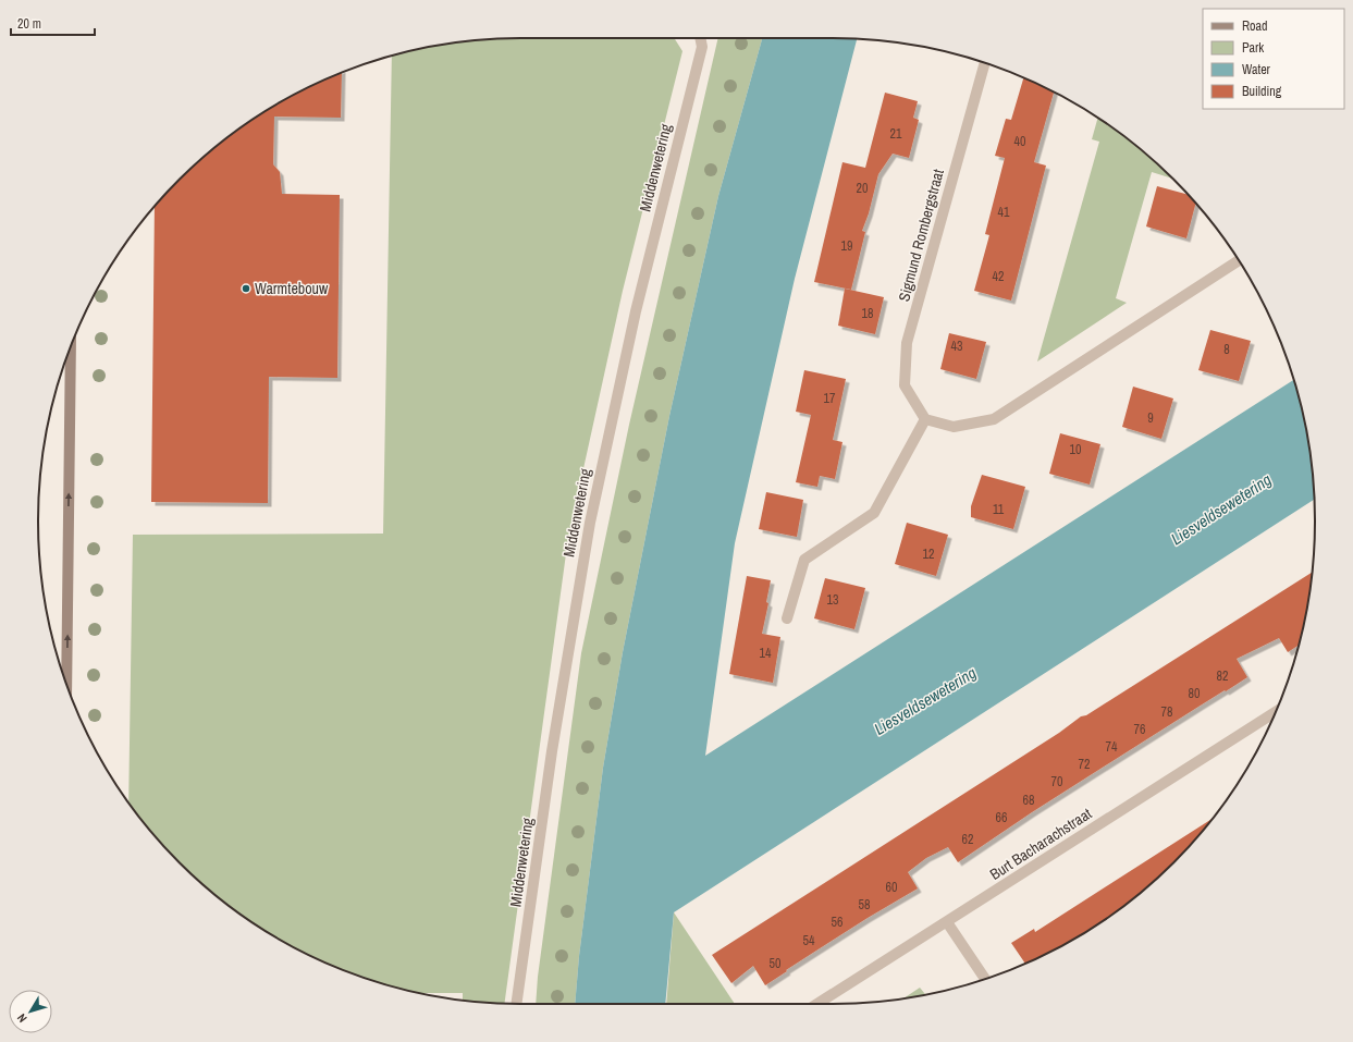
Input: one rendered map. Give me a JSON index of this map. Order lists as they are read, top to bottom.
{
  "streets": {
    "street": ["Middenwetering", "Sigmund Rombergstraat", "Burt Bacharachstraat"]
  },
  "water": ["Liesveldsewetering"],
  "places": ["Warmtebouw"],
  "house_numbers": [
    "21",
    "40",
    "20",
    "41",
    "19",
    "42",
    "18",
    "43",
    "8",
    "17",
    "9",
    "10",
    "11",
    "12",
    "13",
    "14",
    "82",
    "80",
    "78",
    "76",
    "74",
    "72",
    "70",
    "68",
    "66",
    "62",
    "60",
    "58",
    "56",
    "54",
    "50"
  ],
  "legend": [
    "Road",
    "Park",
    "Water",
    "Building"
  ],
  "scale_bar": "20 m",
  "north": "bottom left"
}
